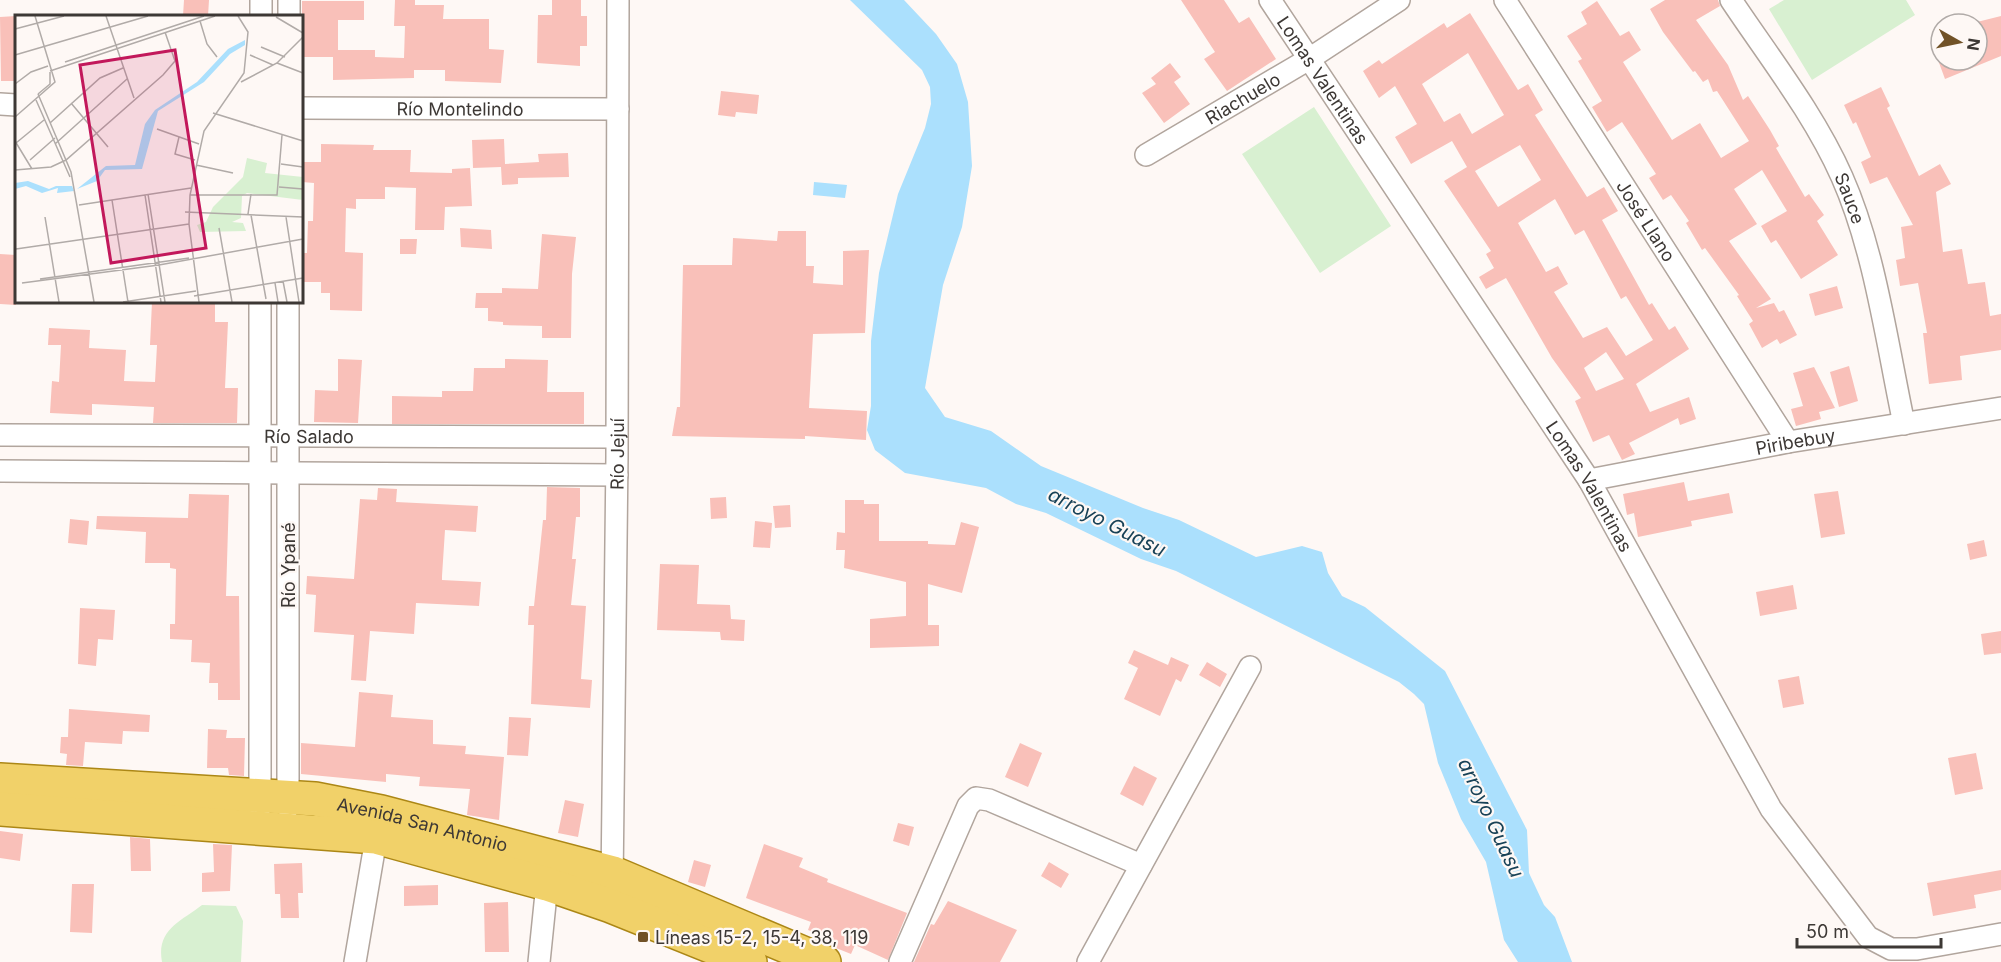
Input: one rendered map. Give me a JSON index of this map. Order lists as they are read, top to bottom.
{
  "streets": {
    "main road": ["Avenida San Antonio"],
    "street": [
      "Lomas Valentinas",
      "Riachuelo",
      "Río Montelindo",
      "Sauce",
      "José Llano",
      "Río Salado",
      "Piribebuy",
      "Río Jejuí",
      "Río Ypané"
    ]
  },
  "crossings": [
    ["Lomas Valentinas", "Riachuelo"],
    ["Lomas Valentinas", "Piribebuy"],
    ["Río Montelindo", "Río Jejuí"],
    ["Sauce", "Piribebuy"],
    ["José Llano", "Piribebuy"],
    ["Río Salado", "Río Jejuí"],
    ["Río Salado", "Río Ypané"],
    ["Río Jejuí", "Avenida San Antonio"],
    ["Río Ypané", "Avenida San Antonio"]
  ],
  "water": ["arroyo Guasu"],
  "places": {
    "transit": ["Líneas 15-2, 15-4, 38, 119"]
  },
  "scale_bar": "50 m",
  "north": "right"
}
